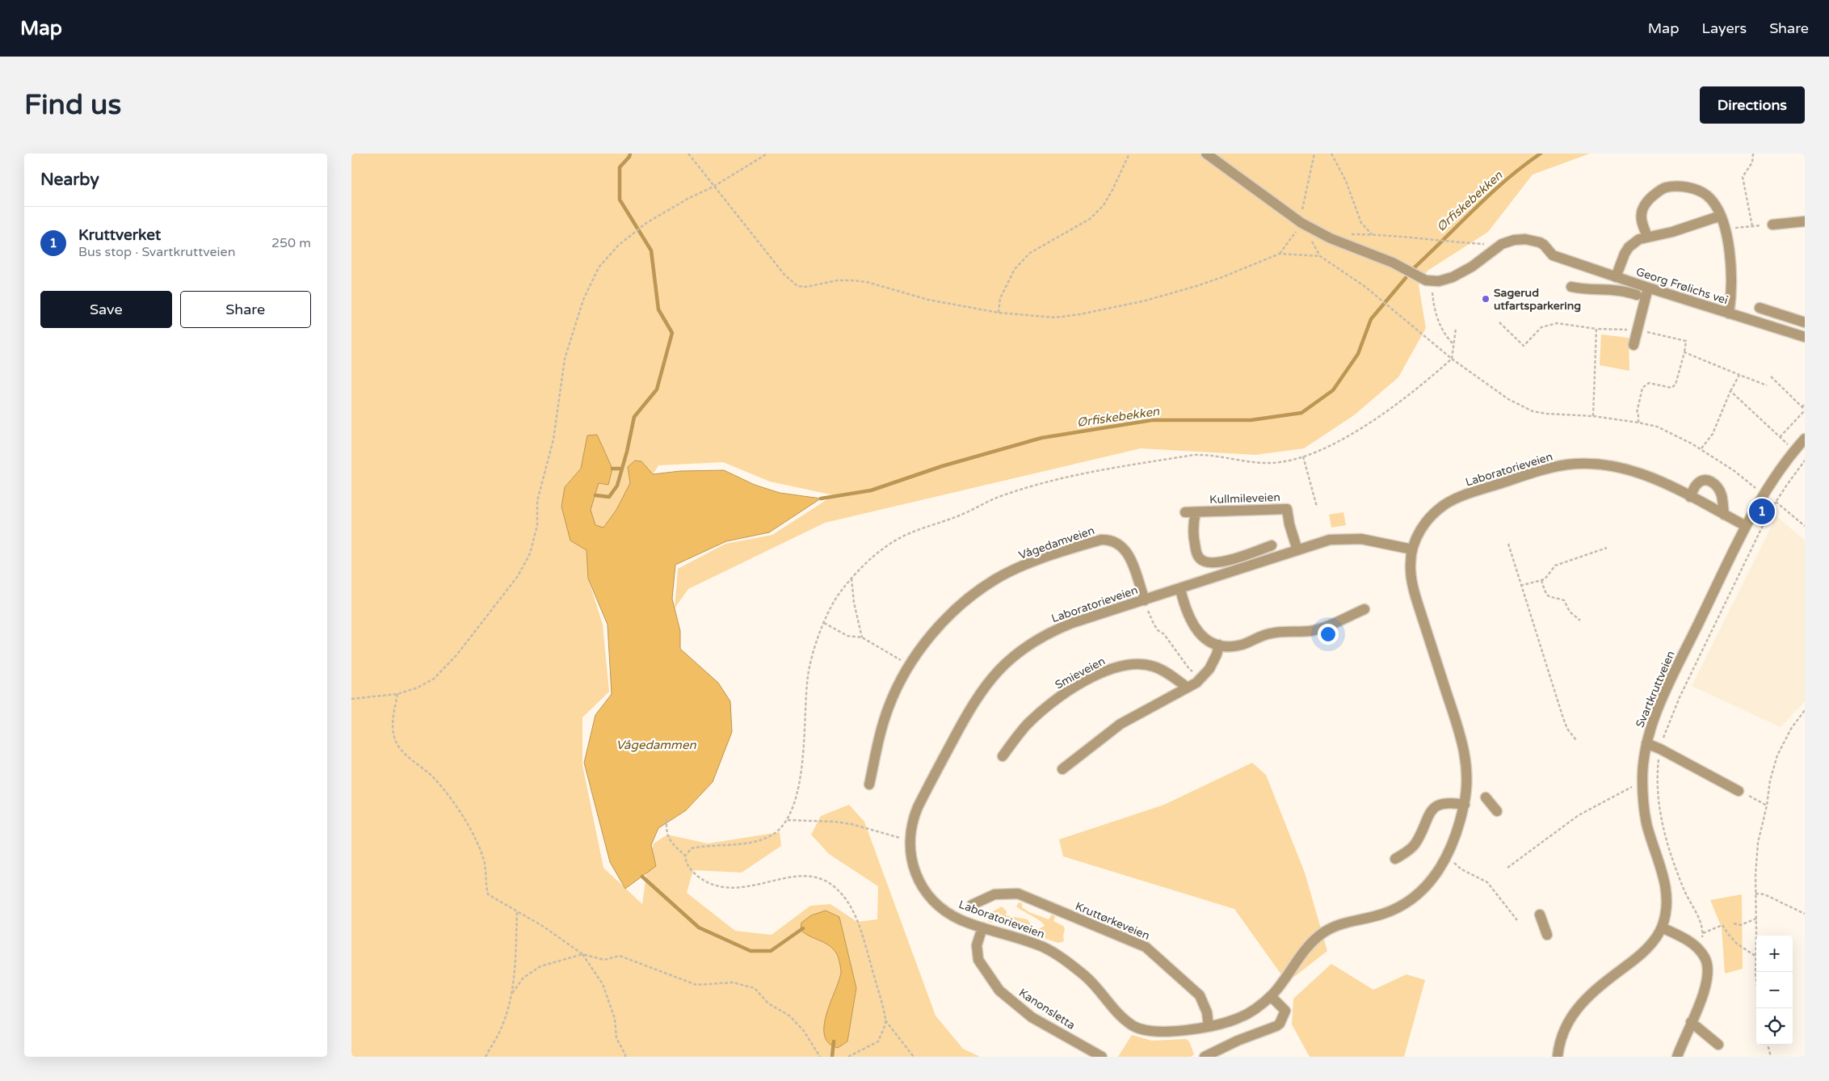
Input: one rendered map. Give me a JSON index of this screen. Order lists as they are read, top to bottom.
{
  "streets": {
    "street": [
      "Georg Frølichs vei",
      "Laboratorieveien",
      "Kullmileveien",
      "Vågedamveien",
      "Smieveien",
      "Svartkruttveien",
      "Kruttørkeveien",
      "Kanonsletta"
    ]
  },
  "crossings": [
    ["Laboratorieveien", "Kullmileveien"],
    ["Laboratorieveien", "Vågedamveien"],
    ["Laboratorieveien", "Svartkruttveien"],
    ["Laboratorieveien", "Kruttørkeveien"],
    ["Laboratorieveien", "Kanonsletta"]
  ],
  "water": ["Ørfiskebekken", "Vågedammen"],
  "places": ["Sagerud utfartsparkering"],
  "page": {
    "header": "Map",
    "nav": ["Map", "Layers", "Share"],
    "buttons": [
      "Directions",
      ["Save", "Share"]
    ],
    "title": "Find us",
    "heading": "Nearby",
    "list": [
      {
        "mark": "1",
        "name": "Kruttverket",
        "note": "Bus stop · Svartkruttveien",
        "value": "250 m"
      }
    ],
    "pins": "1",
    "map_buttons": ["+", "−"]
  }
}
